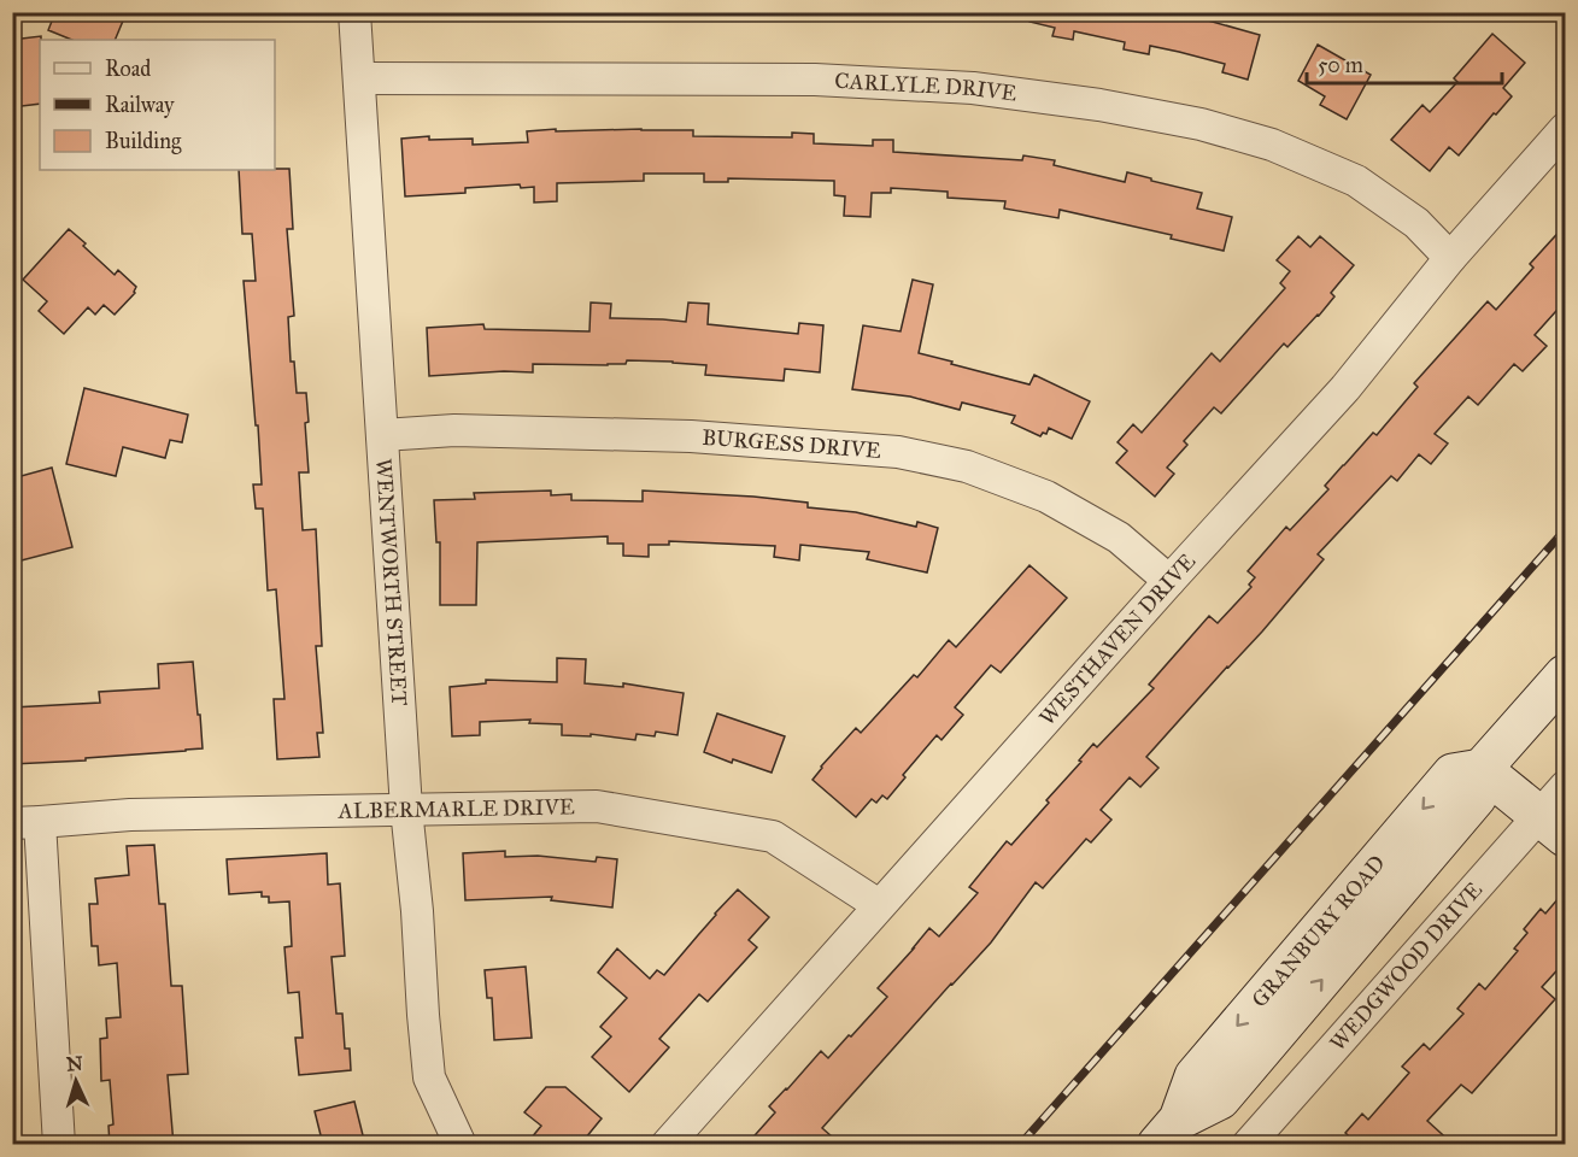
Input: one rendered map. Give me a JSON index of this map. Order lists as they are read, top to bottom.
{
  "streets": {
    "main road": ["GRANBURY ROAD"],
    "street": [
      "CARLYLE DRIVE",
      "BURGESS DRIVE",
      "WENTWORTH STREET",
      "WESTHAVEN DRIVE",
      "ALBERMARLE DRIVE",
      "WEDGWOOD DRIVE"
    ]
  },
  "crossings": [
    ["CARLYLE DRIVE", "WENTWORTH STREET"],
    ["CARLYLE DRIVE", "WESTHAVEN DRIVE"],
    ["BURGESS DRIVE", "WENTWORTH STREET"],
    ["BURGESS DRIVE", "WESTHAVEN DRIVE"],
    ["WENTWORTH STREET", "ALBERMARLE DRIVE"],
    ["WESTHAVEN DRIVE", "ALBERMARLE DRIVE"]
  ],
  "legend": ["Road", "Railway", "Building"],
  "scale_bar": "50 m",
  "north": "top"
}
